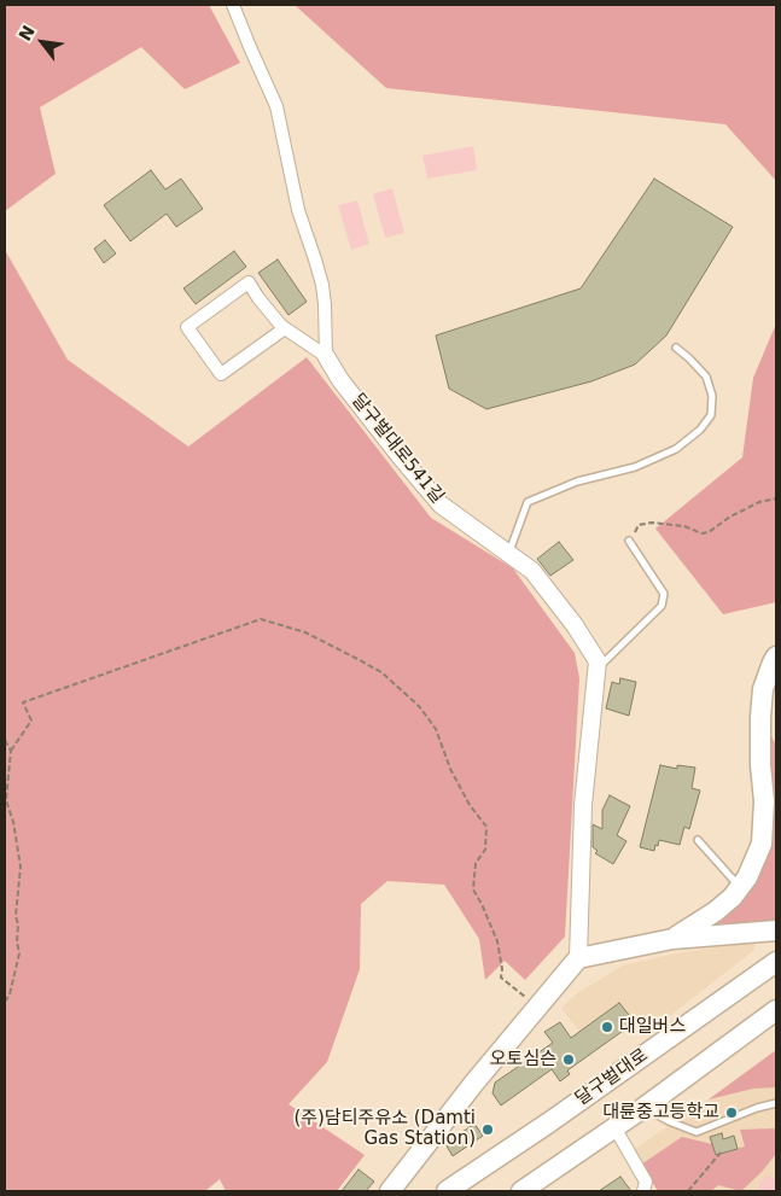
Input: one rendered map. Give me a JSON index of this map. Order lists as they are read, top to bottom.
{
  "streets": {
    "main road": ["달구벌대로"],
    "street": ["달구벌대로541길"]
  },
  "places": [
    "대일버스",
    "오토심슨",
    "대륜중고등학교",
    "(주)담티주유소 (Damti Gas Station)"
  ],
  "north": "top left"
}
